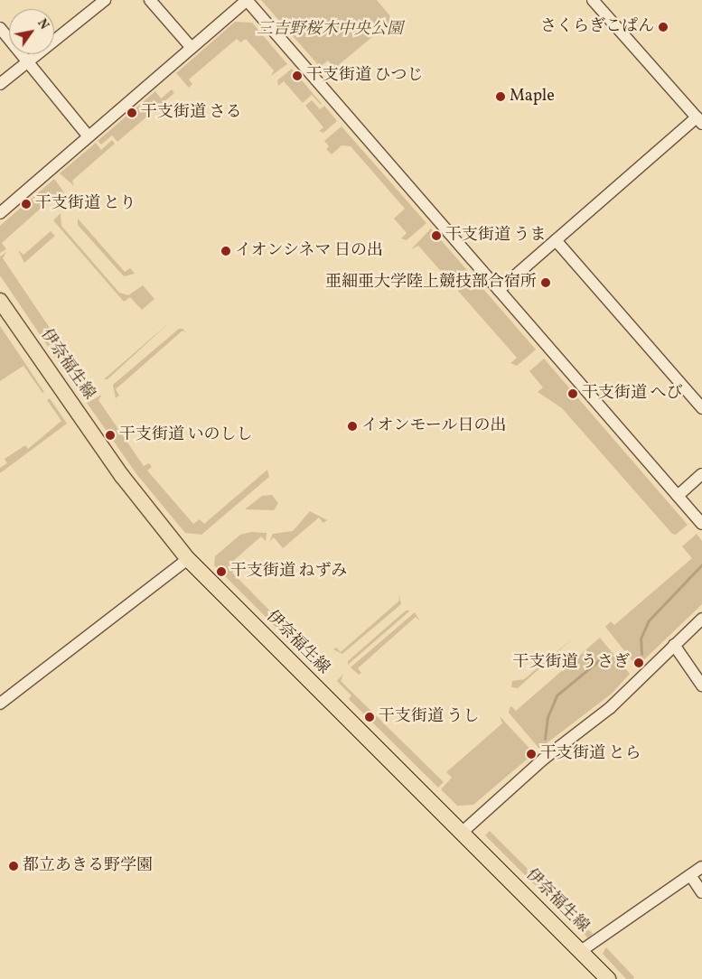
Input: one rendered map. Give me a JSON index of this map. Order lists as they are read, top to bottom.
{
  "streets": {
    "main road": ["伊奈福生線"]
  },
  "parks": ["三吉野桜木中央公園"],
  "places": [
    "さくらぎこぱん",
    "干支街道 ひつじ",
    "Maple",
    "干支街道 さる",
    "干支街道 とり",
    "干支街道 うま",
    "イオンシネマ 日の出",
    "亜細亜大学陸上競技部合宿所",
    "干支街道 へび",
    "イオンモール日の出",
    "干支街道 いのしし",
    "干支街道 ねずみ",
    "干支街道 うさぎ",
    "干支街道 うし",
    "干支街道 とら",
    "都立あきる野学園"
  ],
  "north": "top right"
}
